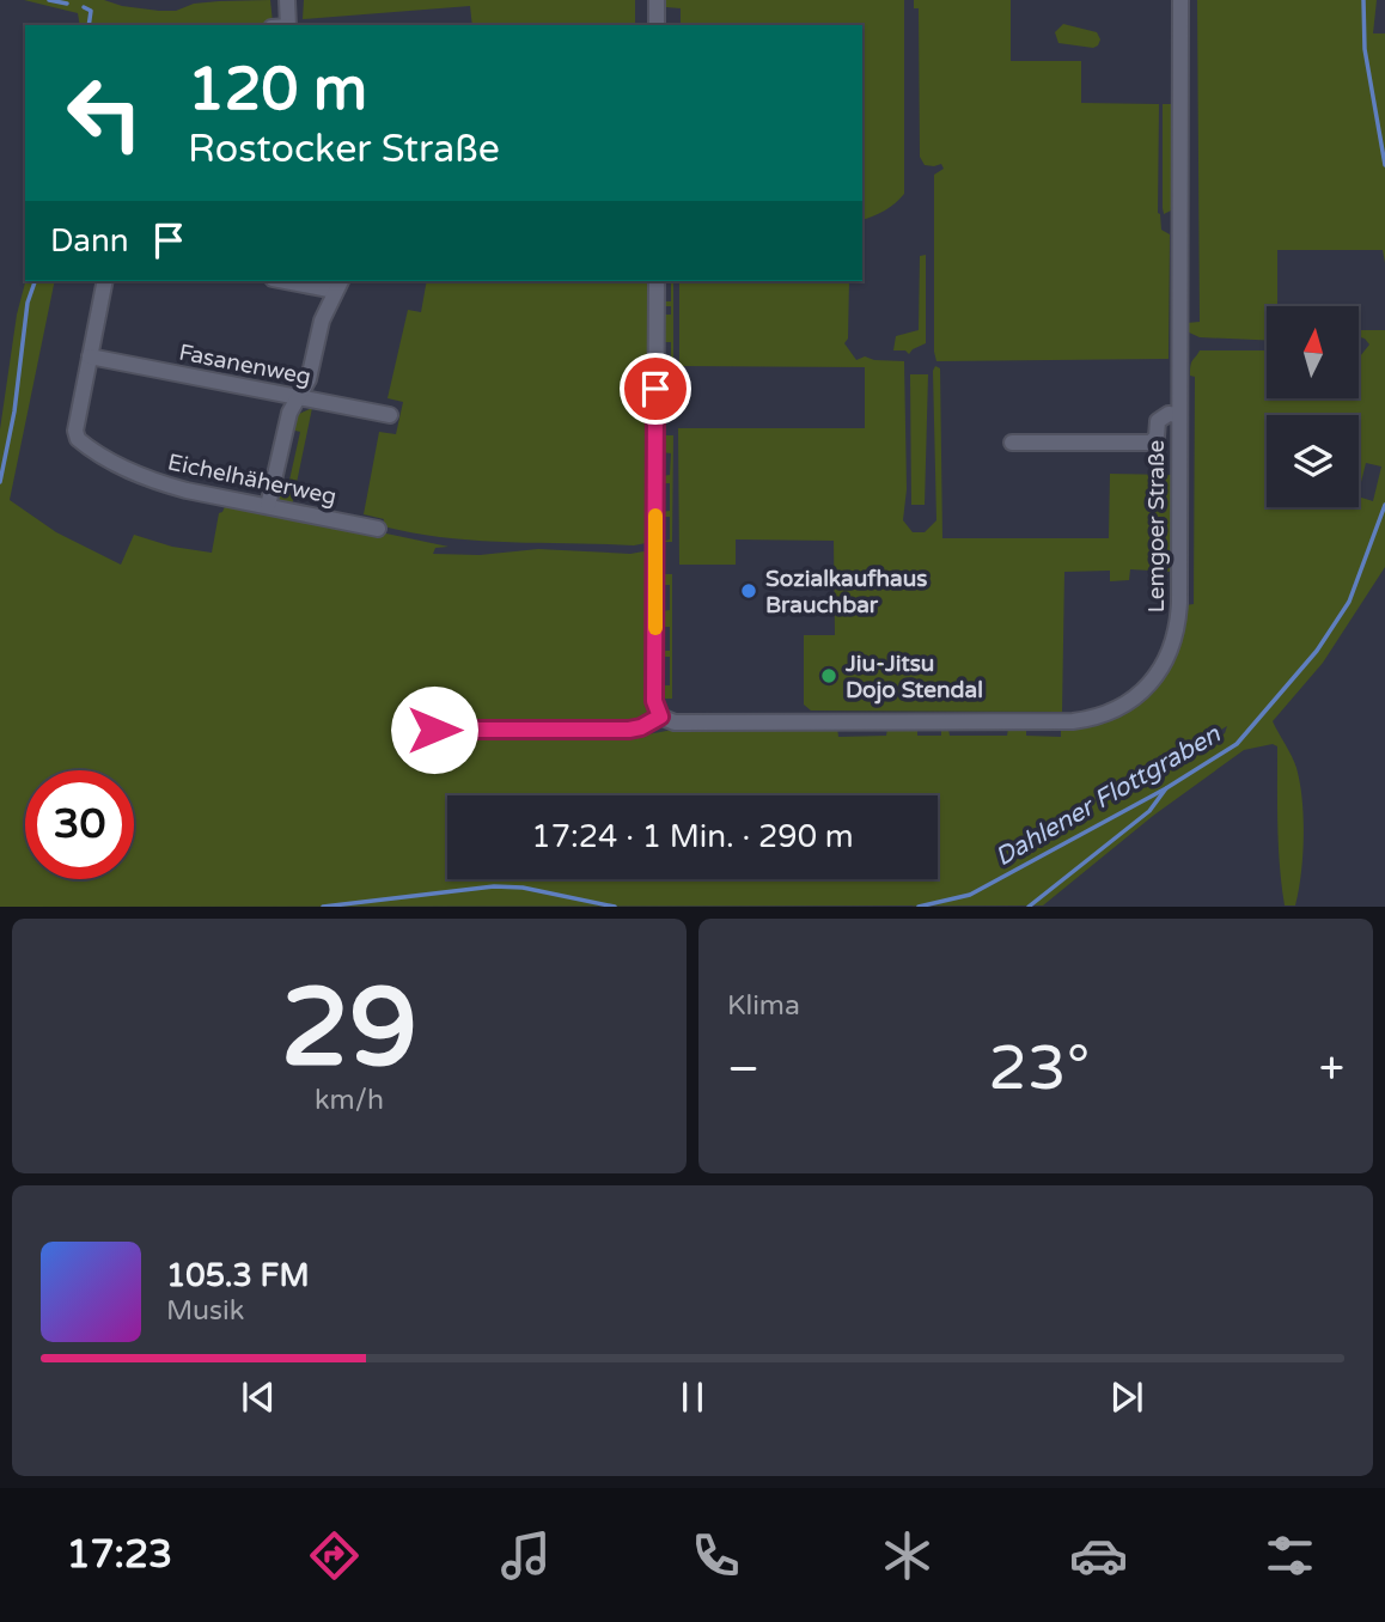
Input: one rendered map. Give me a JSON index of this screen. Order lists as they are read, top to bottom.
{
  "streets": {
    "street": ["Fasanenweg", "Eichelhäherweg", "Lemgoer Straße"]
  },
  "crossings": [
    ["Fasanenweg", "Eichelhäherweg"]
  ],
  "water": ["Dahlener Flottgraben"],
  "places": ["Sozialkaufhaus Brauchbar", "Jiu-Jitsu Dojo Stendal"],
  "north": "top",
  "page": {
    "turn": ["120 m", "Rostocker Straße"],
    "then": "Dann",
    "limit": "30",
    "trip": "17:24 · 1 Min. · 290 m",
    "tile": [
      ["29", "km/h"],
      "Klima"
    ],
    "heat": ["−", "23°", "+"],
    "song": ["105.3 FM", "Musik"],
    "tabs": "17:23"
  }
}
